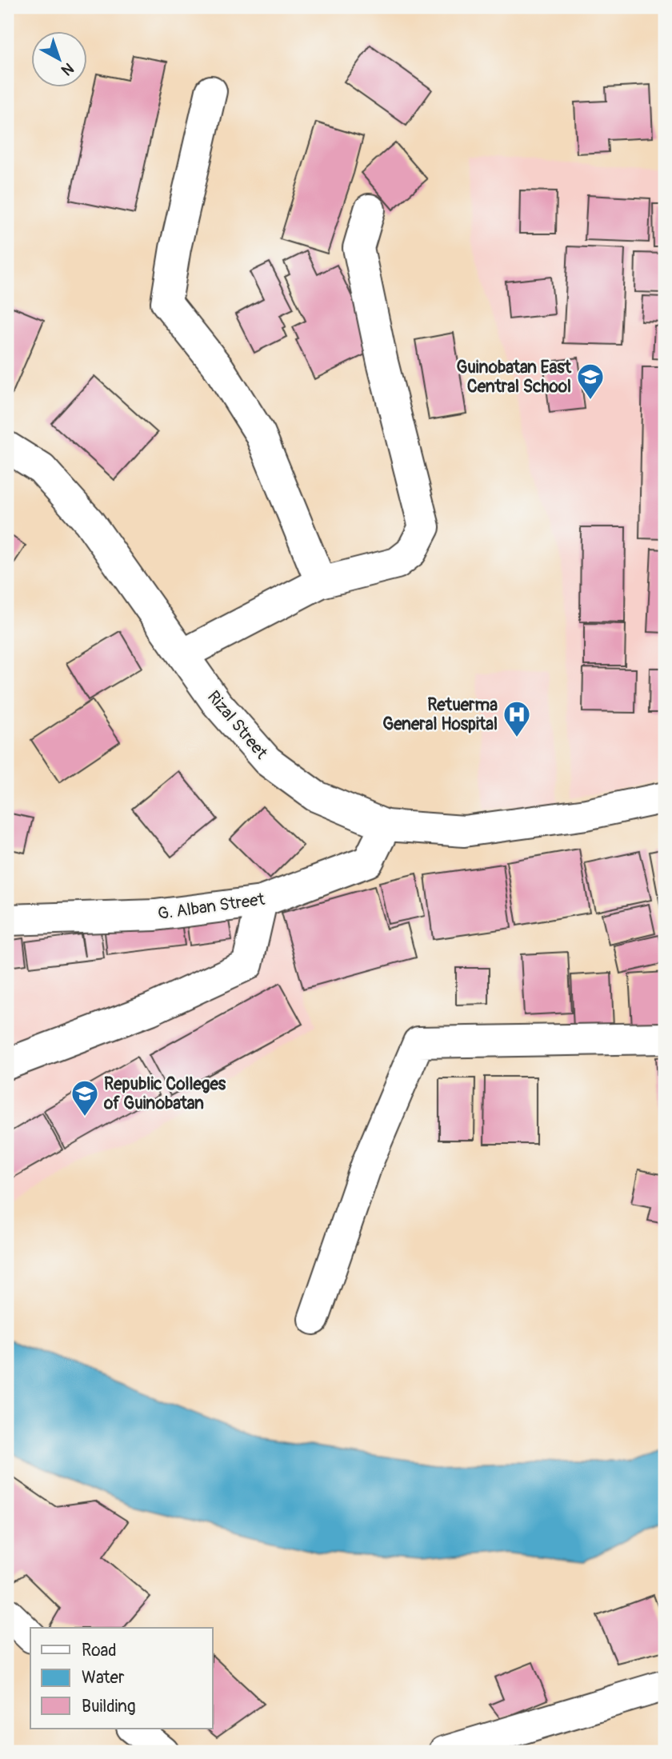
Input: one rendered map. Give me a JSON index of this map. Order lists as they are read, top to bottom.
{
  "streets": {
    "street": ["Rizal Street", "G. Alban Street"]
  },
  "crossings": [
    ["Rizal Street", "G. Alban Street"]
  ],
  "places": {
    "school or university": ["Guinobatan East Central School", "Republic Colleges of Guinobatan"],
    "hospital": ["Retuerma General Hospital"]
  },
  "legend": ["Road", "Water", "Building"],
  "north": "bottom right"
}
